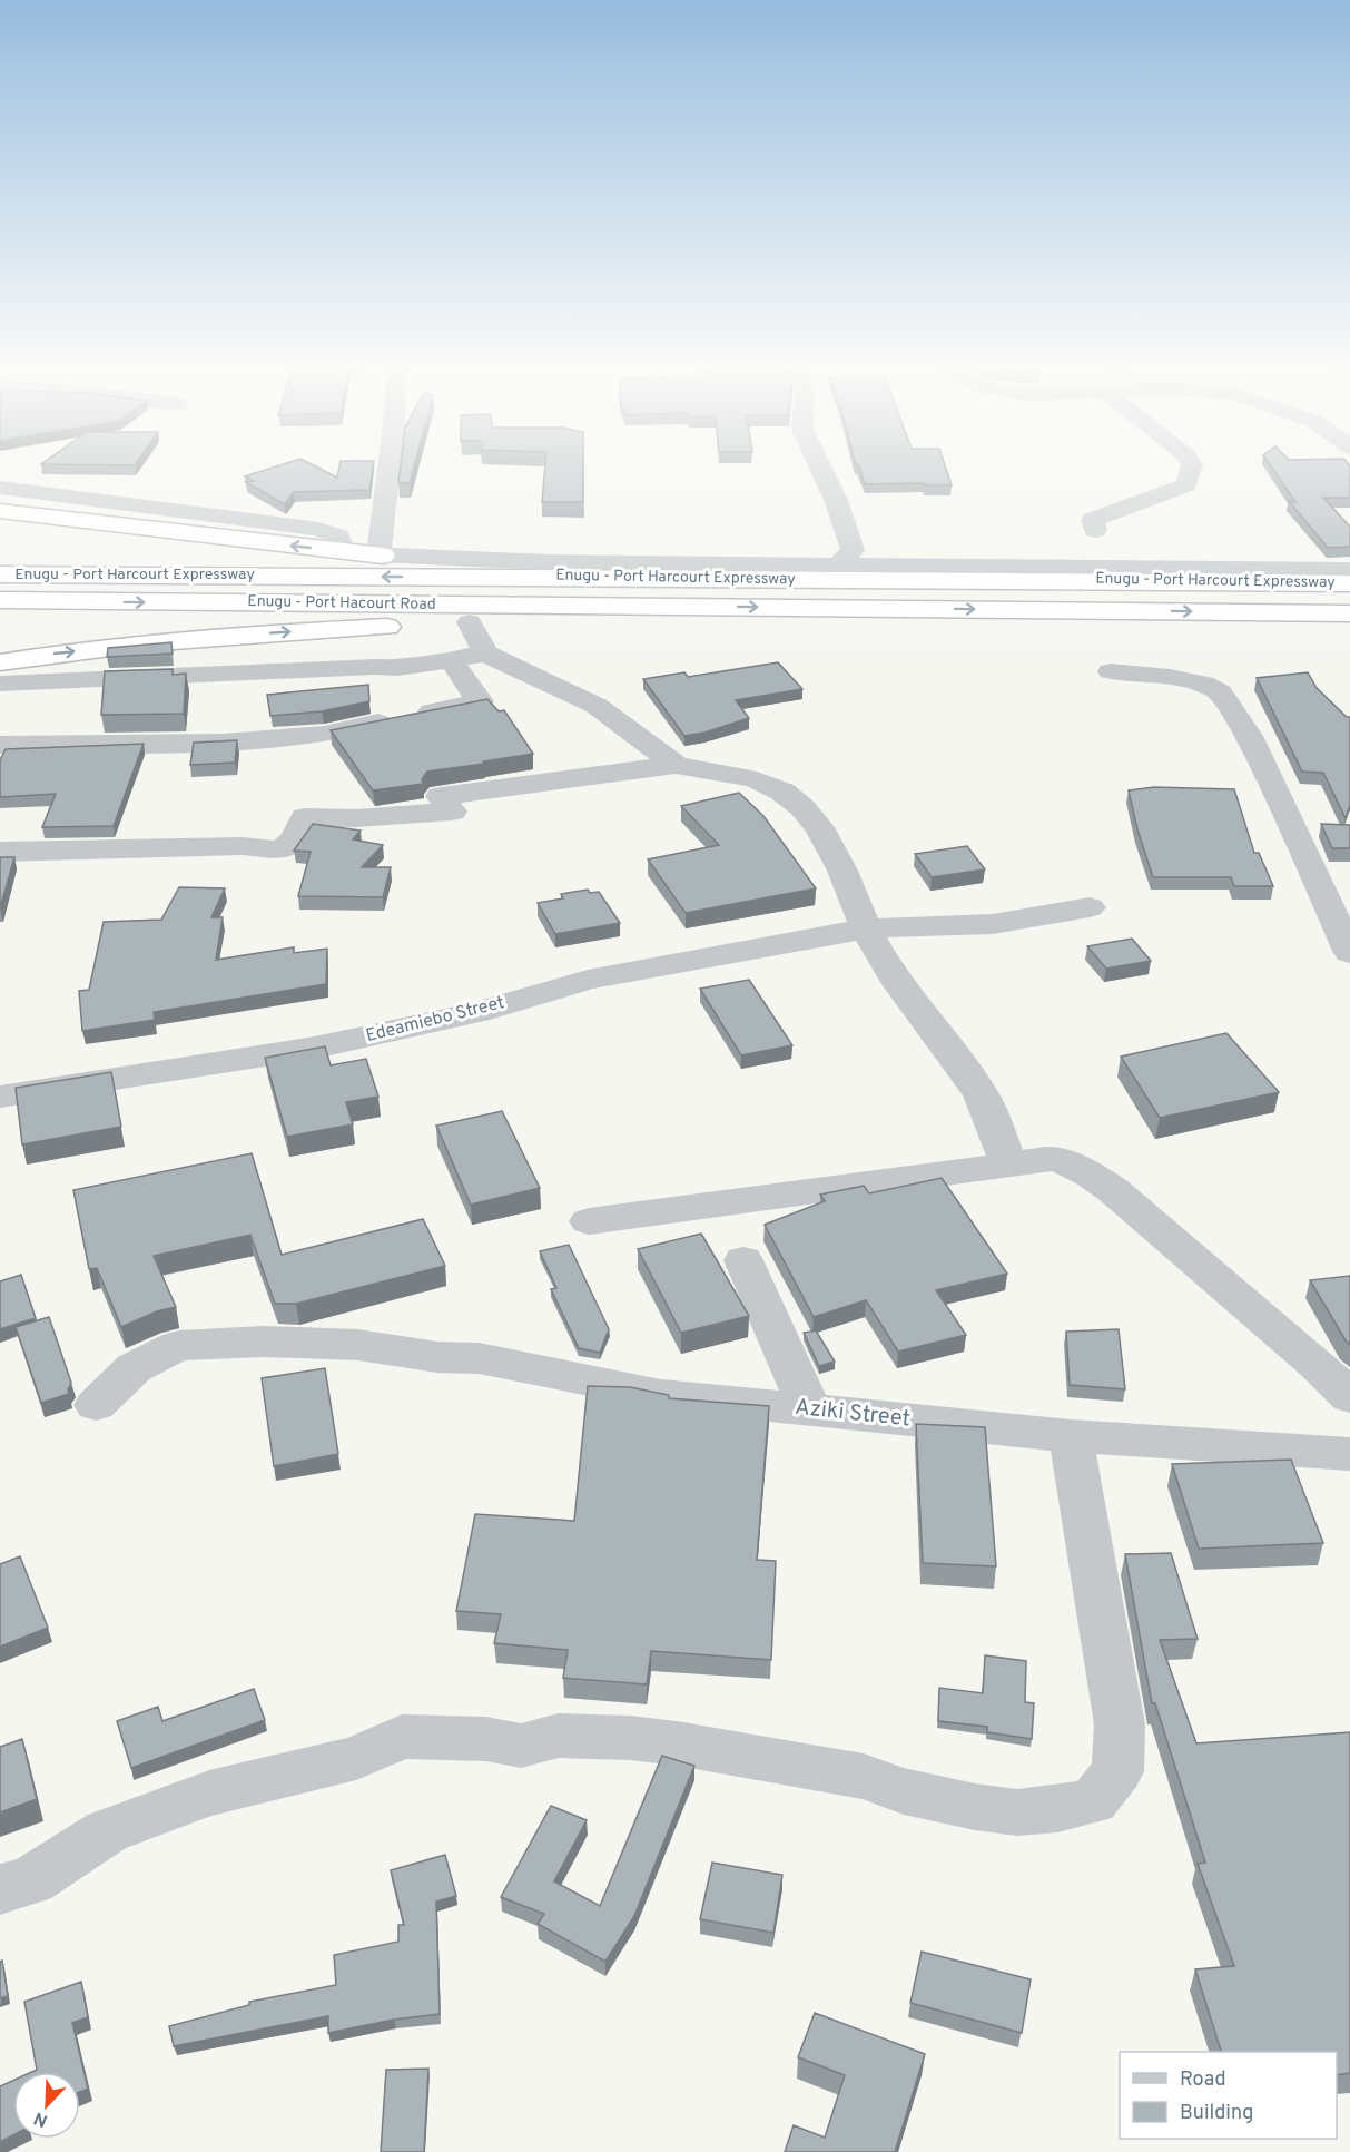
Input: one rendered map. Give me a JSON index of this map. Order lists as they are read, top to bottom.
{
  "streets": {
    "highway": ["Enugu - Port Harcourt Expressway", "Enugu - Port Hacourt Road"],
    "street": ["Edeamiebo Street", "Aziki Street"]
  },
  "crossings": [
    ["Enugu - Port Harcourt Expressway", "Enugu - Port Hacourt Road"]
  ],
  "legend": ["Road", "Building"],
  "north": "bottom left"
}
